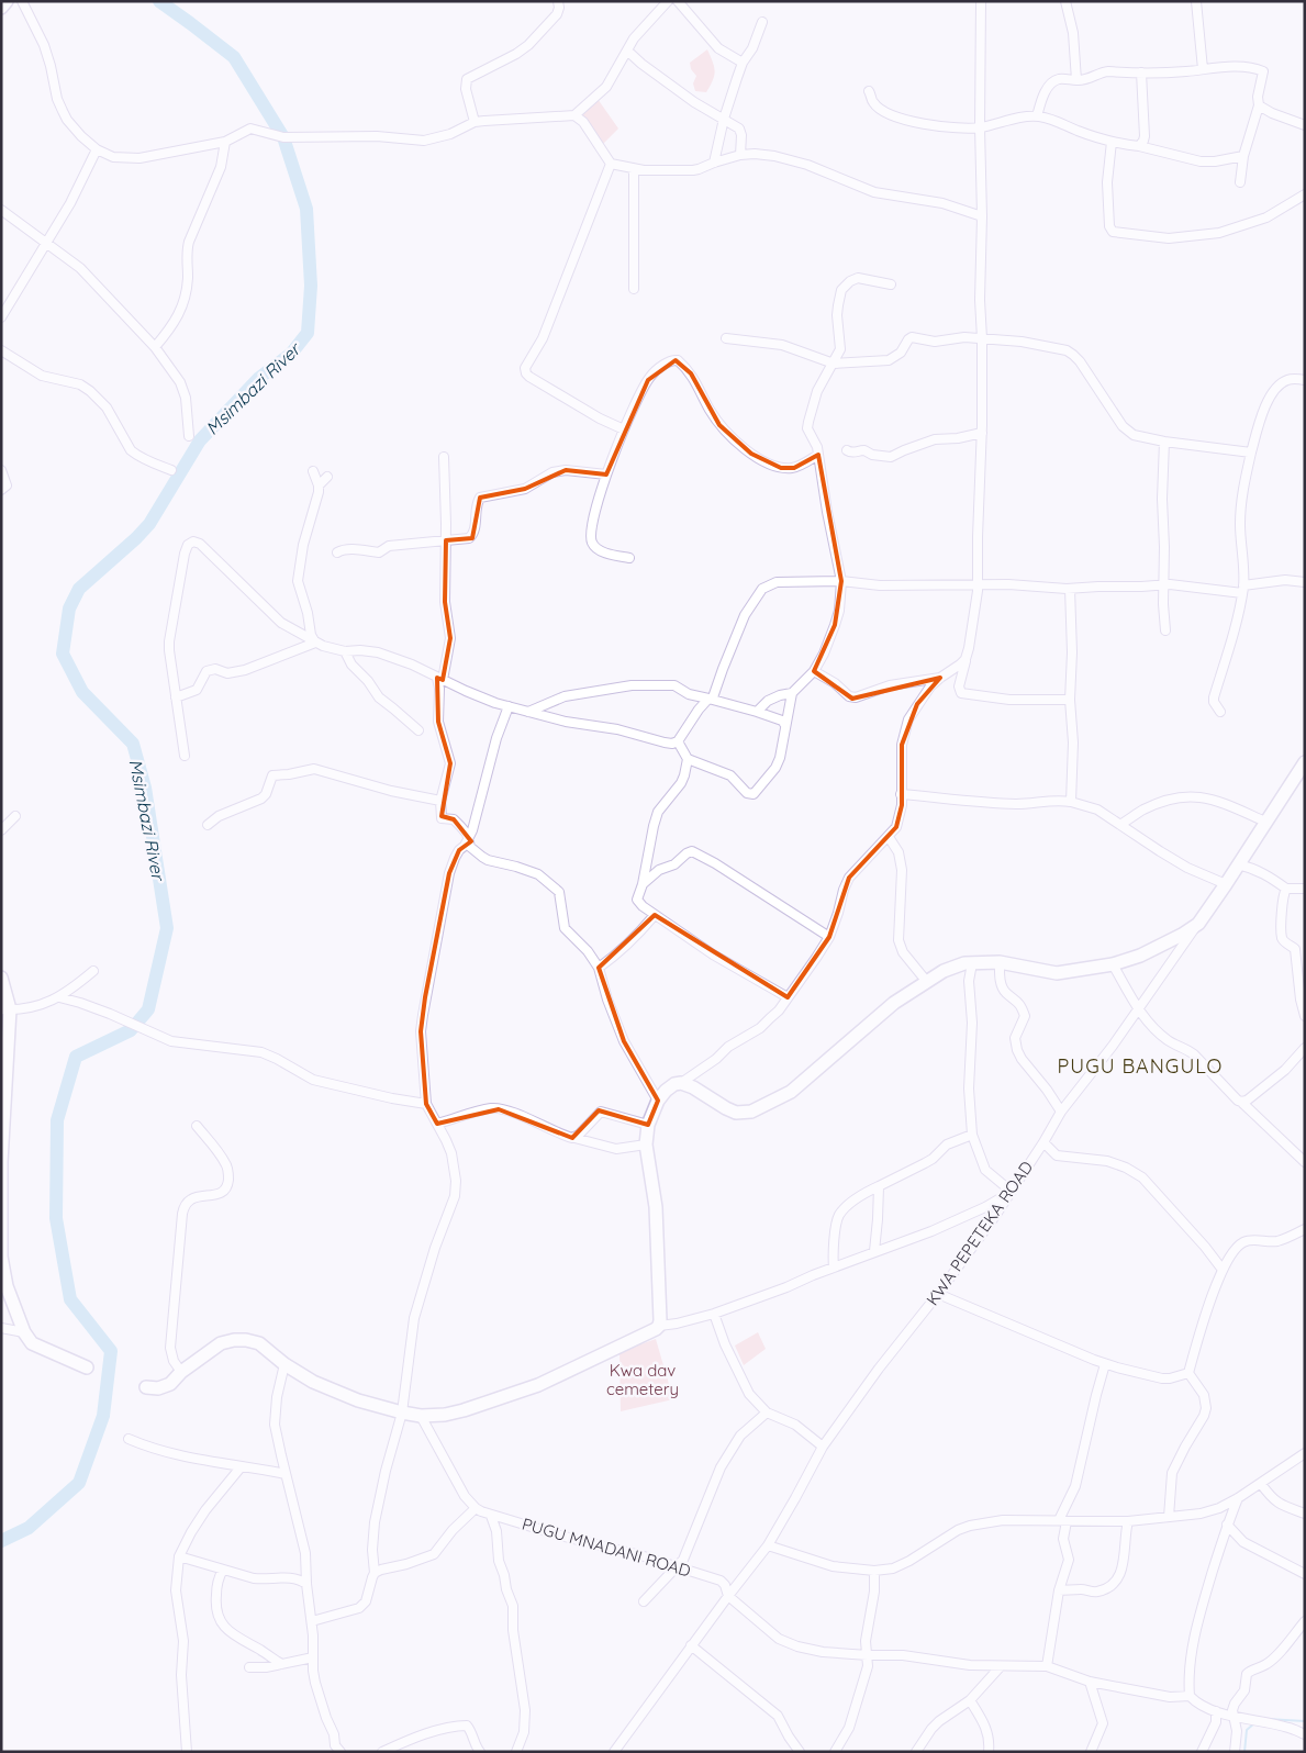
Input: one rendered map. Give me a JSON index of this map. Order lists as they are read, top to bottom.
{
  "streets": {
    "street": ["KWA PEPETEKA ROAD", "PUGU MNADANI ROAD"]
  },
  "crossings": [
    ["KWA PEPETEKA ROAD", "PUGU MNADANI ROAD"]
  ],
  "districts": ["PUGU BANGULO"],
  "water": ["Msimbazi River"],
  "parks": ["Kwa dav cemetery"]
}
